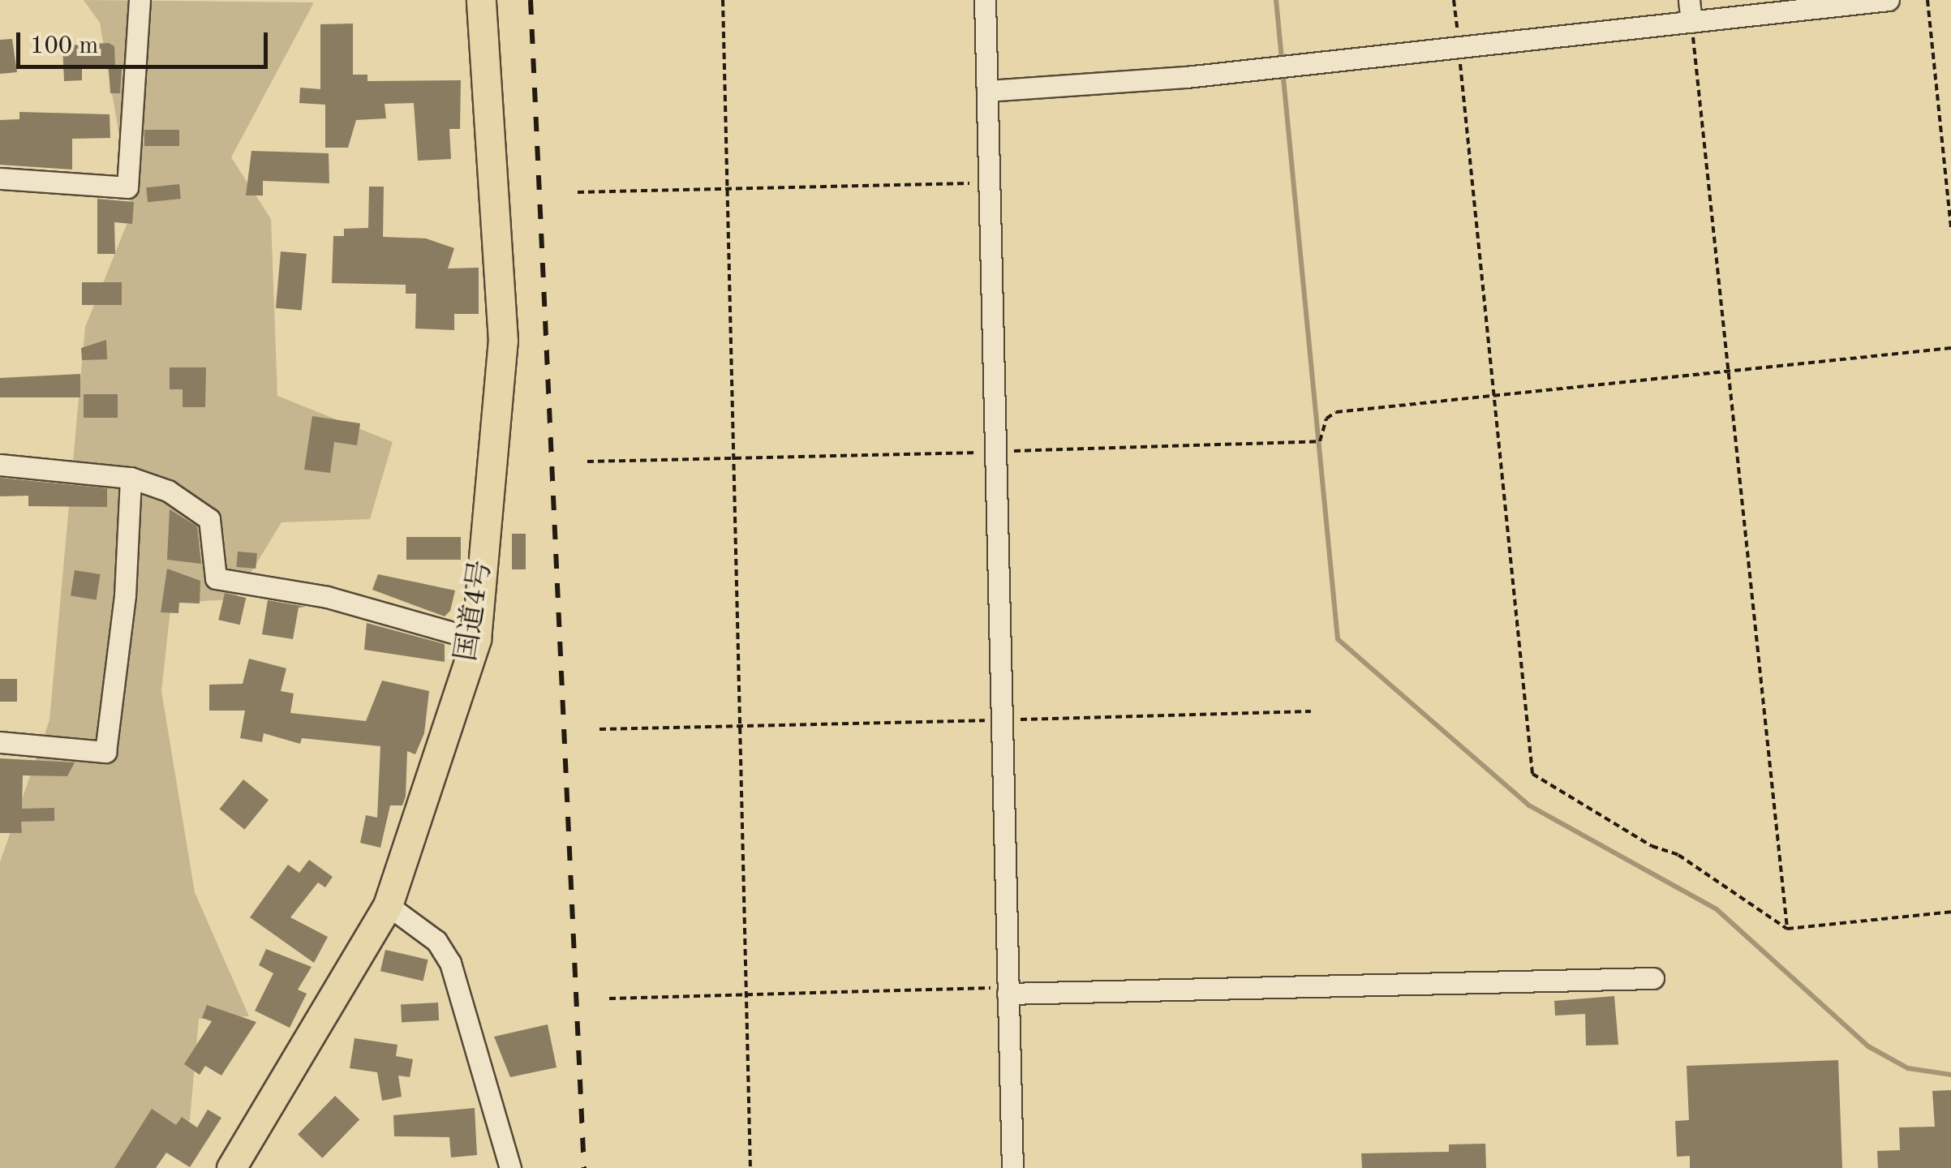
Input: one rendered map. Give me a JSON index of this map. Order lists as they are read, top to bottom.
{
  "streets": {
    "highway": ["国道4号"]
  },
  "scale_bar": "100 m"
}
